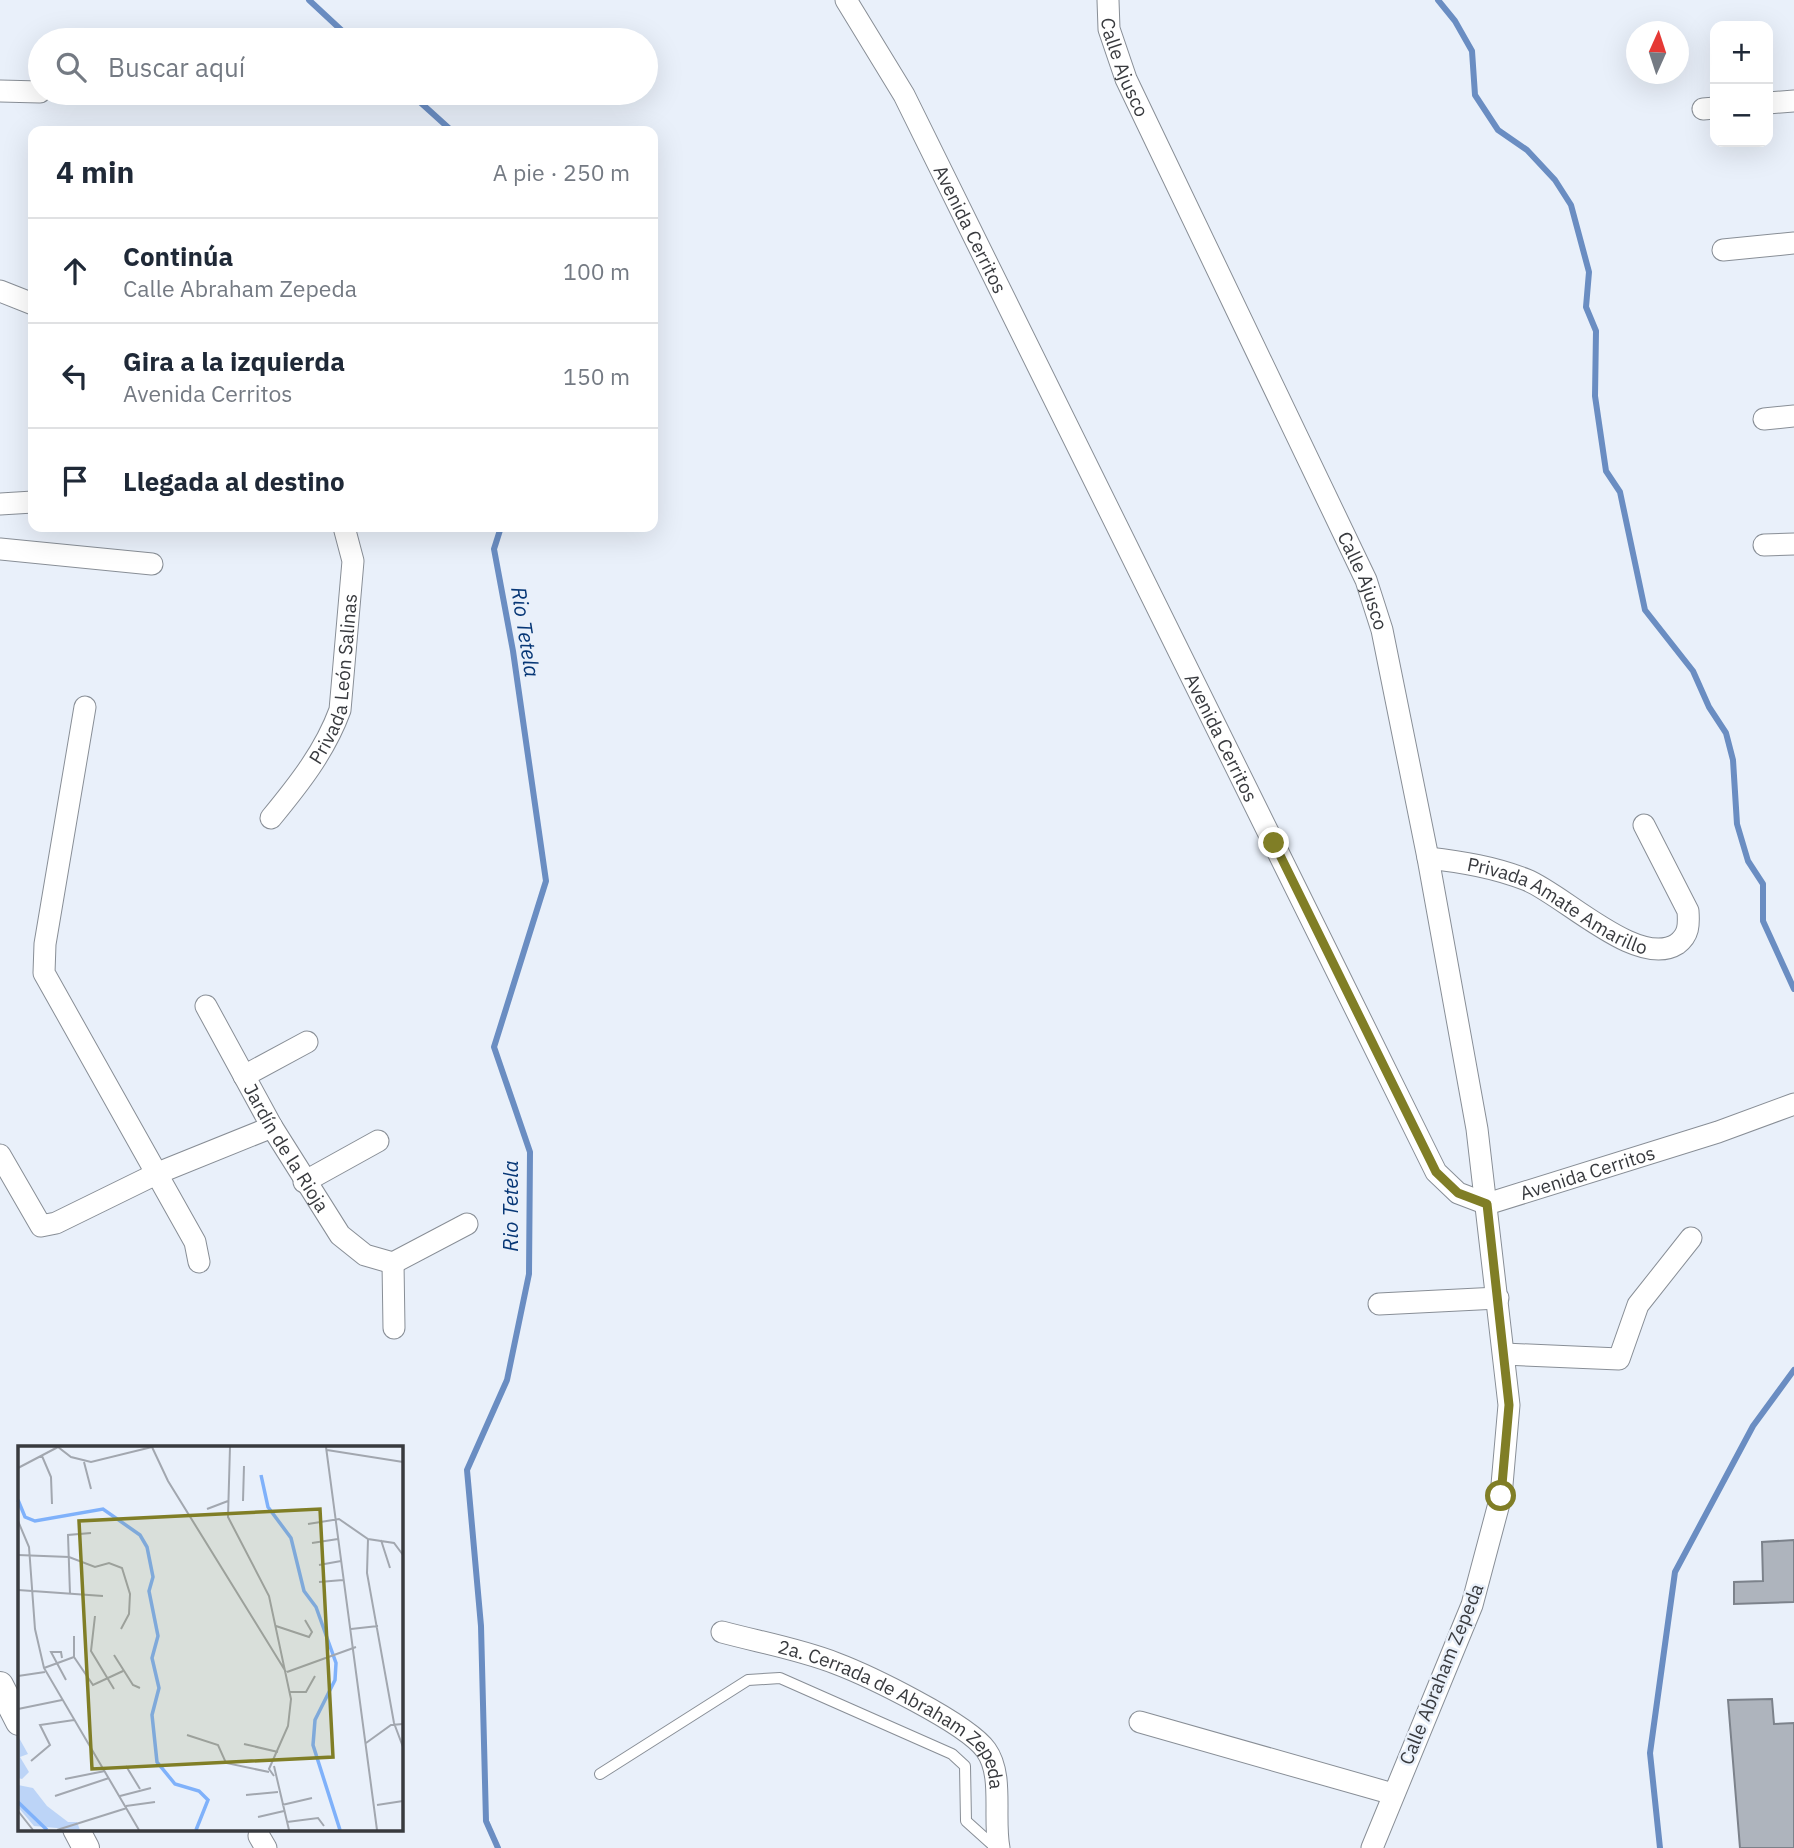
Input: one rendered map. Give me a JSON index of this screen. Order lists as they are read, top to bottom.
{
  "streets": {
    "street": [
      "Calle Ajusco",
      "Avenida Cerritos",
      "Privada León Salinas",
      "Privada Amate Amarillo",
      "Jardín de la Rioja",
      "Calle Abraham Zepeda",
      "2a. Cerrada de Abraham Zepeda"
    ]
  },
  "crossings": [
    ["Calle Ajusco", "Avenida Cerritos"],
    ["Calle Ajusco", "Privada Amate Amarillo"],
    ["Calle Ajusco", "Calle Abraham Zepeda"],
    ["Avenida Cerritos", "Calle Abraham Zepeda"]
  ],
  "water": ["Rio Tetela"],
  "north": "top",
  "page": {
    "map_buttons": ["+", "−"],
    "search": "Buscar aquí",
    "heading": ["4 min", "A pie · 250 m"],
    "list": [
      ["Continúa", "Calle Abraham Zepeda", "100 m"],
      ["Gira a la izquierda", "Avenida Cerritos", "150 m"],
      "Llegada al destino"
    ]
  }
}
